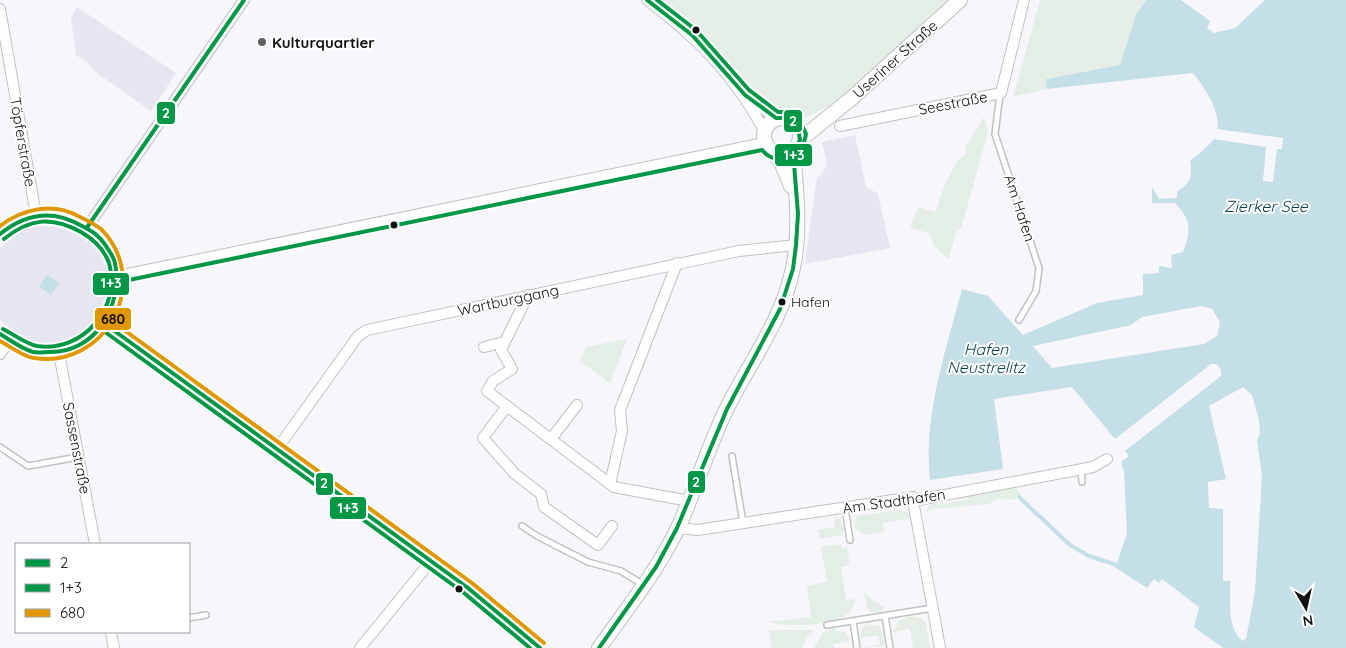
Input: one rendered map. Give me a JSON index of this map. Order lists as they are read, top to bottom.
{
  "streets": {
    "main road": ["Useriner Straße"],
    "street": [
      "Seestraße",
      "Töpferstraße",
      "Wartburggang",
      "Sassenstraße",
      "Am Stadthafen"
    ],
    "lane": ["Am Hafen"]
  },
  "crossings": [
    ["Seestraße", "Am Hafen"]
  ],
  "water": ["Zierker See", "Hafen Neustrelitz"],
  "places": ["Kulturquartier", "Hafen"],
  "lines": ["transit line 2", "transit line 1+3", "transit line 680"],
  "legend": ["2", "1+3", "680"],
  "north": "bottom"
}
